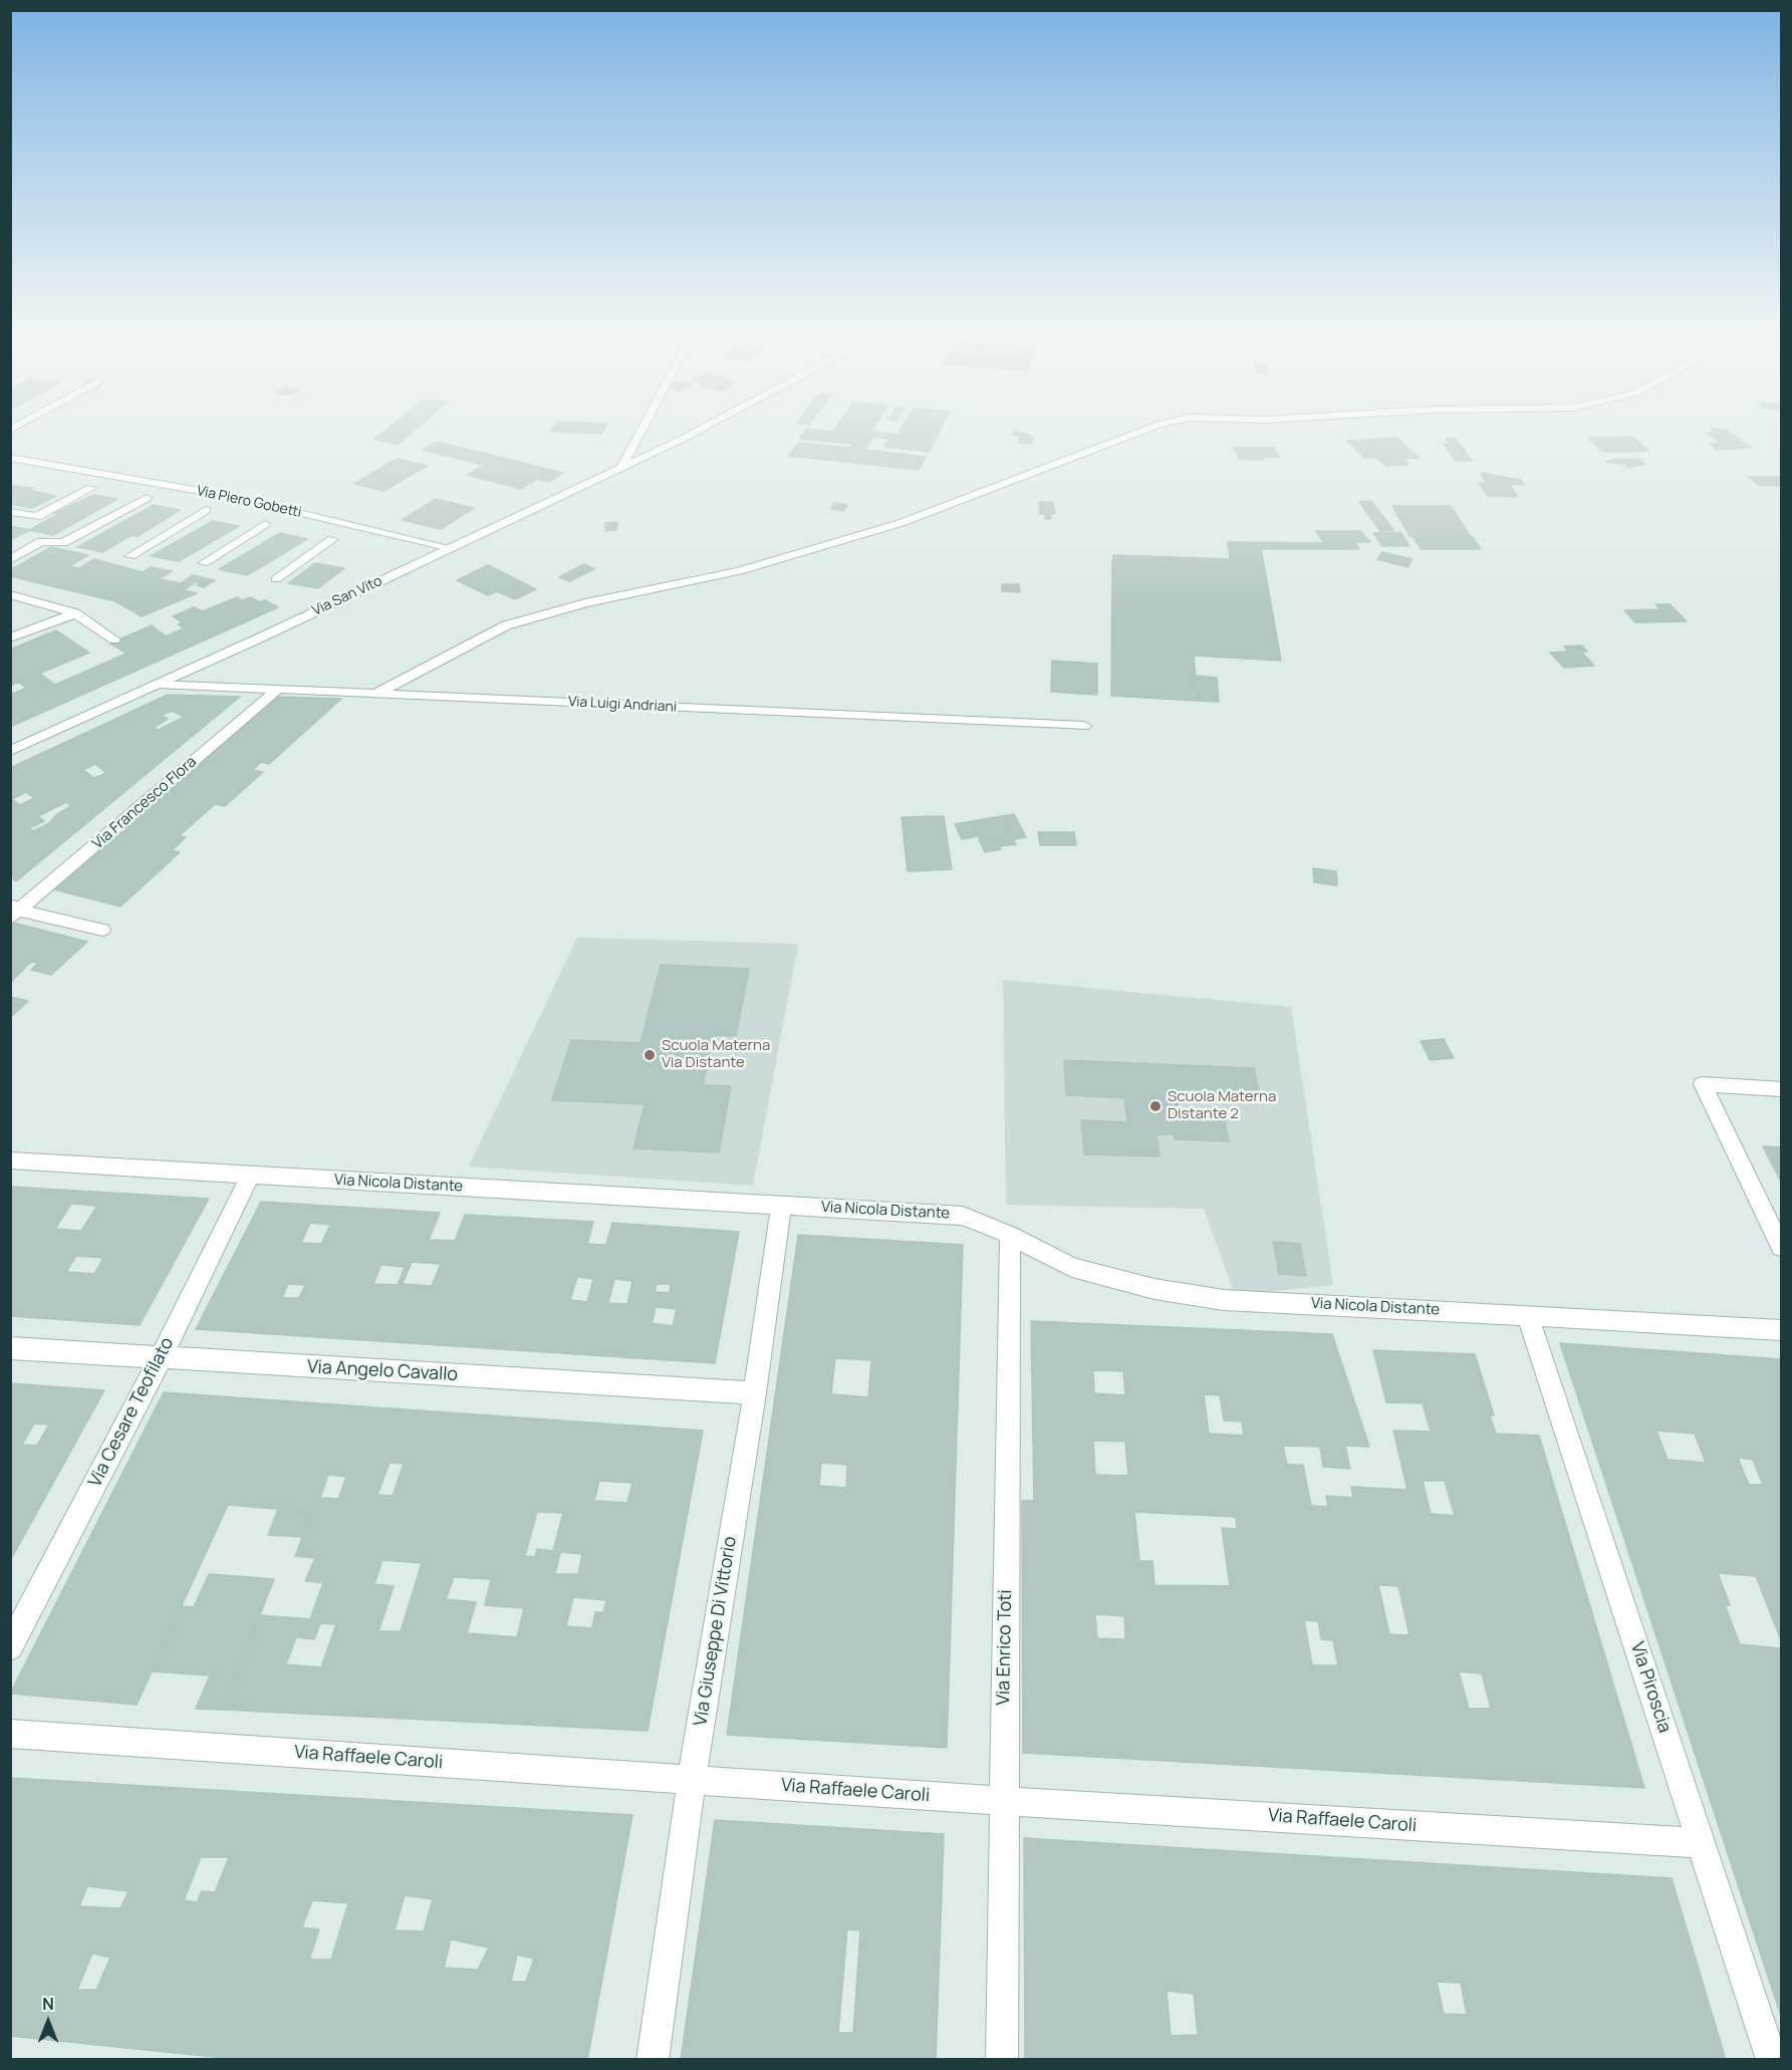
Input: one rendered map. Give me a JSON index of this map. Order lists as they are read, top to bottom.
{
  "streets": {
    "street": [
      "Via Piero Gobetti",
      "Via San Vito",
      "Via Luigi Andriani",
      "Via Francesco Flora",
      "Via Nicola Distante",
      "Via Angelo Cavallo",
      "Via Cesare Teofilato",
      "Via Giuseppe Di Vittorio",
      "Via Enrico Toti",
      "Via Piroscia",
      "Via Raffaele Caroli"
    ]
  },
  "crossings": [
    ["Via Piero Gobetti", "Via San Vito"],
    ["Via San Vito", "Via Luigi Andriani"],
    ["Via Luigi Andriani", "Via Francesco Flora"],
    ["Via Nicola Distante", "Via Cesare Teofilato"],
    ["Via Nicola Distante", "Via Giuseppe Di Vittorio"],
    ["Via Nicola Distante", "Via Enrico Toti"],
    ["Via Nicola Distante", "Via Piroscia"],
    ["Via Angelo Cavallo", "Via Cesare Teofilato"],
    ["Via Angelo Cavallo", "Via Giuseppe Di Vittorio"],
    ["Via Giuseppe Di Vittorio", "Via Raffaele Caroli"],
    ["Via Enrico Toti", "Via Raffaele Caroli"],
    ["Via Piroscia", "Via Raffaele Caroli"]
  ],
  "places": ["Scuola Materna Via Distante", "Scuola Materna Distante 2"],
  "north": "top"
}
